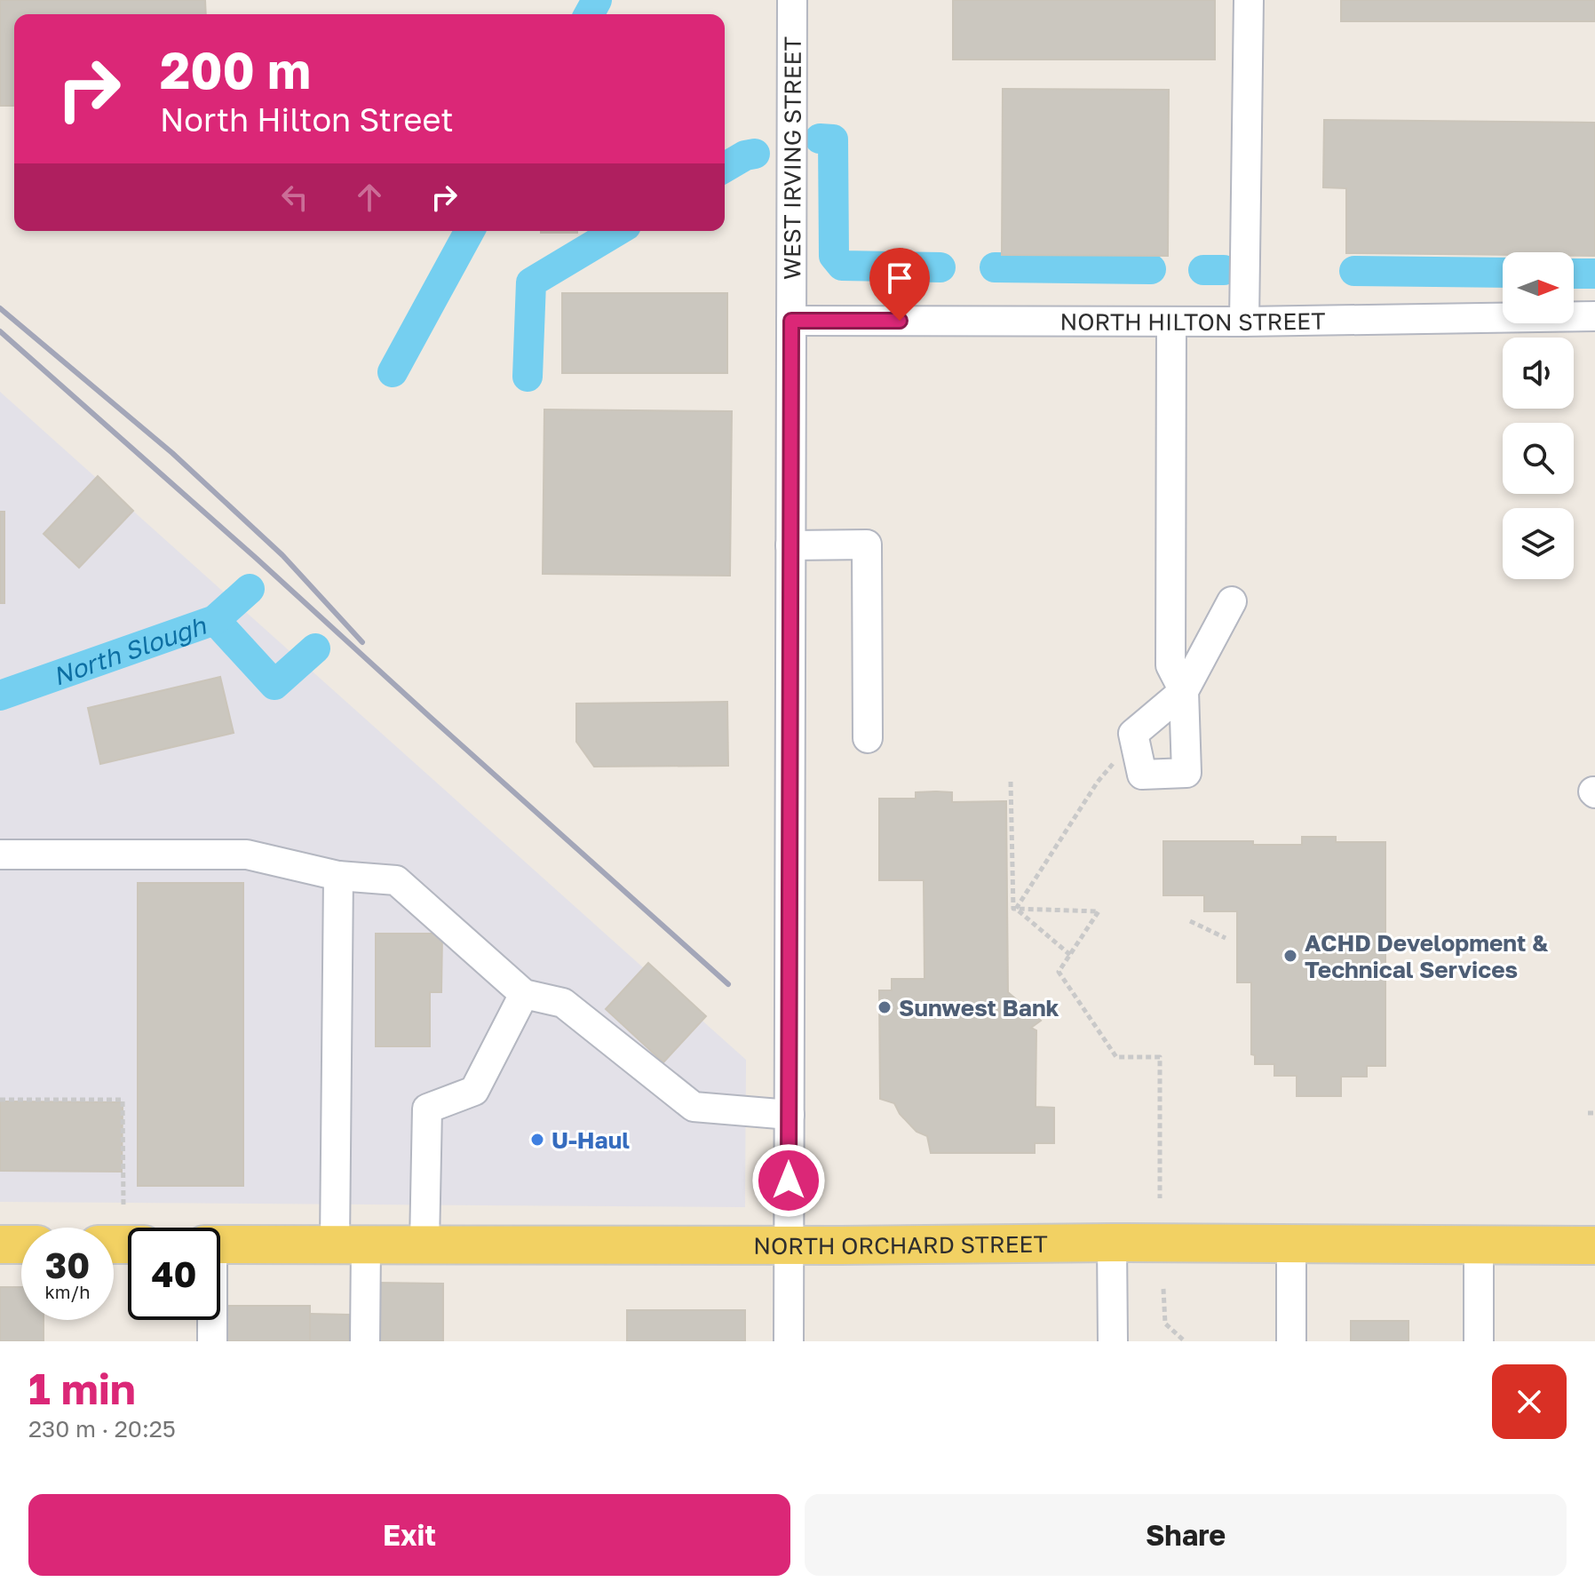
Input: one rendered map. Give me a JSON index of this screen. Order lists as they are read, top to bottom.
{
  "streets": {
    "main road": ["NORTH ORCHARD STREET"],
    "street": ["WEST IRVING STREET", "NORTH HILTON STREET"]
  },
  "crossings": [
    ["WEST IRVING STREET", "NORTH HILTON STREET"],
    ["WEST IRVING STREET", "NORTH ORCHARD STREET"]
  ],
  "water": ["North Slough"],
  "places": ["ACHD Development & Technical Services", "Sunwest Bank", "U-Haul"],
  "north": "right",
  "page": {
    "turn": ["200 m", "North Hilton Street"],
    "speed": "30 km/h",
    "limit": "40",
    "heading": ["1 min", "230 m · 20:25"],
    "buttons": ["Exit", "Share"]
  }
}
